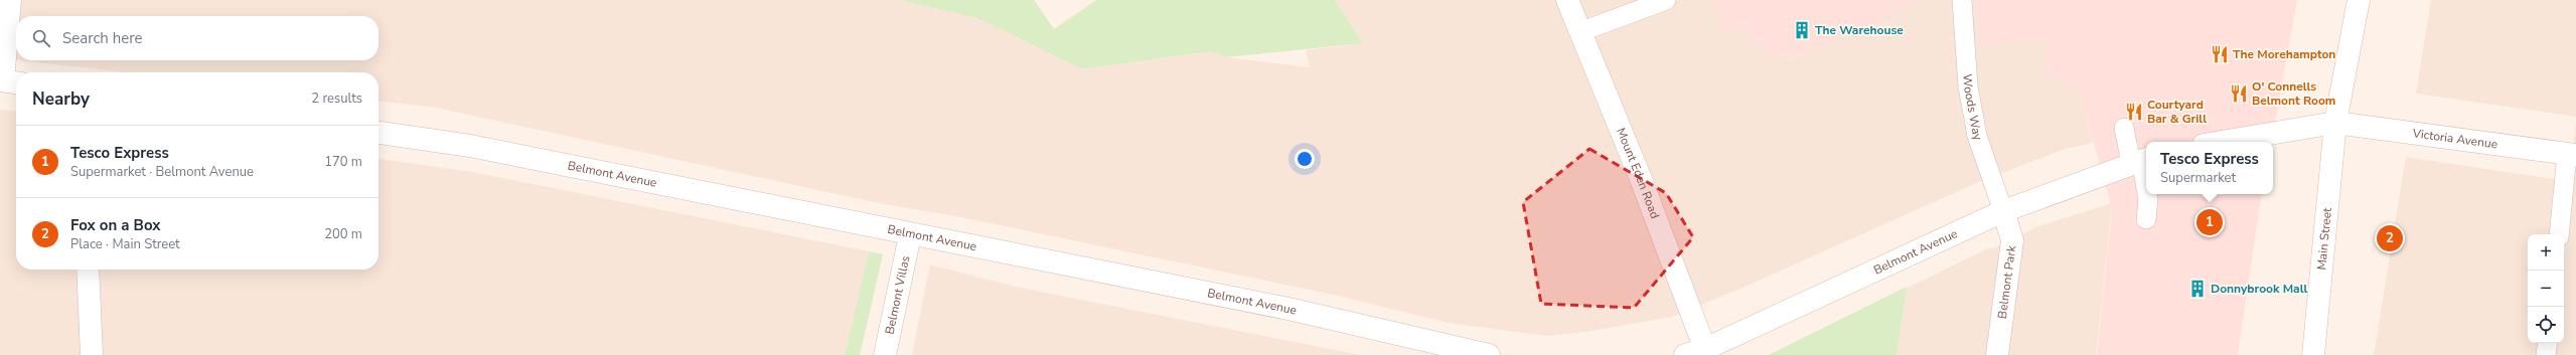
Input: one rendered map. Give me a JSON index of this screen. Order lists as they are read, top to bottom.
{
  "streets": {
    "street": [
      "Victoria Avenue",
      "Mount Eden Road",
      "Belmont Avenue",
      "Main Street",
      "Belmont Park",
      "Belmont Villas"
    ],
    "lane": ["Woods Way"]
  },
  "crossings": [
    ["Woods Way", "Belmont Avenue"],
    ["Woods Way", "Belmont Park"],
    ["Victoria Avenue", "Main Street"],
    ["Mount Eden Road", "Belmont Avenue"],
    ["Belmont Avenue", "Belmont Park"],
    ["Belmont Avenue", "Belmont Villas"]
  ],
  "places": {
    "building": ["The Warehouse", "Donnybrook Mall"],
    "restaurant": ["The Morehampton", "O' Connells Belmont Room", "Courtyard Bar & Grill"]
  },
  "page": {
    "search": "Search here",
    "heading": ["Nearby", "2 results"],
    "list": [
      {
        "mark": "1",
        "name": "Tesco Express",
        "note": "Supermarket · Belmont Avenue",
        "value": "170 m"
      },
      {
        "mark": "2",
        "name": "Fox on a Box",
        "note": "Place · Main Street",
        "value": "200 m"
      }
    ],
    "popup": ["Tesco Express", "Supermarket"],
    "pins": ["1", "2"],
    "map_buttons": ["+", "−"]
  }
}
